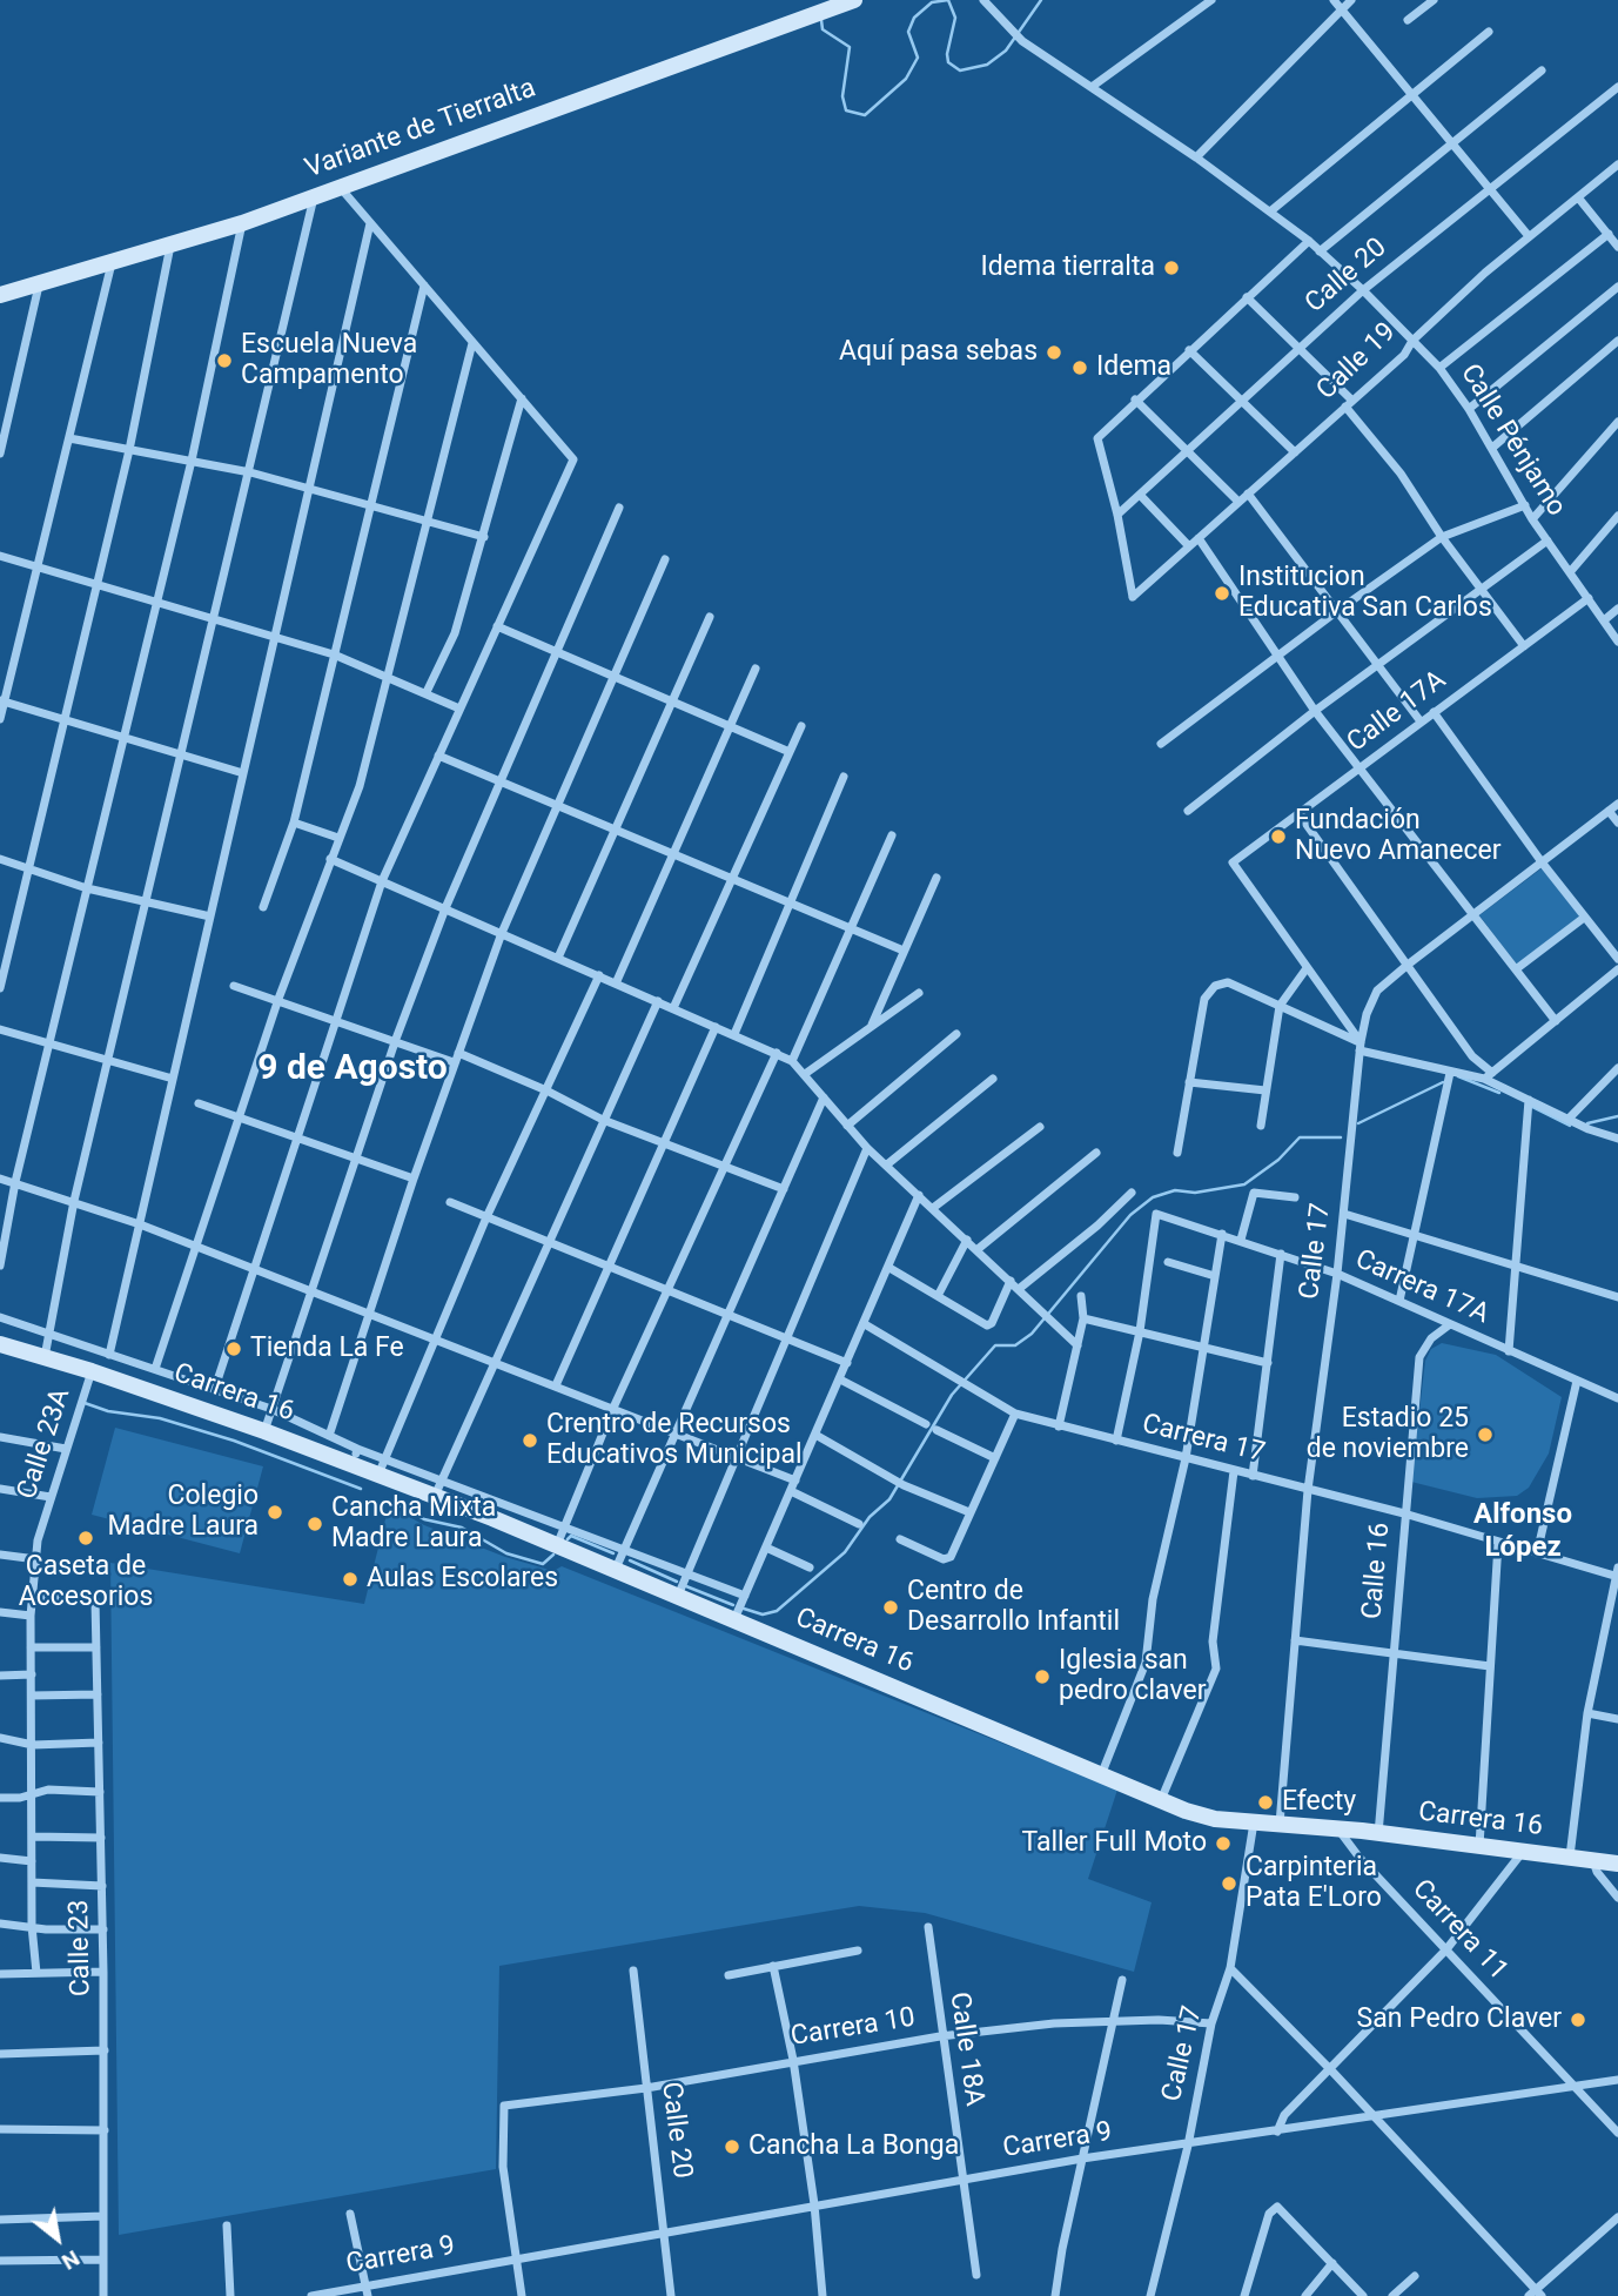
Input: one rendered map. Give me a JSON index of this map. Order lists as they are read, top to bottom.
{
  "streets": {
    "main road": ["Variante de Tierralta", "Carrera 16"],
    "street": [
      "Calle 20",
      "Calle 19",
      "Calle Pénjamo",
      "Calle 17A",
      "Calle 17",
      "Carrera 17A",
      "Carrera 17",
      "Calle 23A",
      "Calle 16",
      "Carrera 11",
      "Calle 23",
      "Carrera 10",
      "Calle 18A",
      "Carrera 9"
    ]
  },
  "crossings": [
    ["Calle 20", "Calle 19"],
    ["Calle 20", "Calle Pénjamo"],
    ["Calle 20", "Carrera 10"],
    ["Calle 20", "Carrera 9"],
    ["Calle 19", "Calle Pénjamo"],
    ["Calle Pénjamo", "Calle 17A"],
    ["Calle 17", "Carrera 17A"],
    ["Calle 17", "Carrera 16"],
    ["Calle 17", "Carrera 17"],
    ["Calle 17", "Carrera 10"],
    ["Calle 17", "Carrera 9"],
    ["Carrera 17A", "Calle 16"],
    ["Carrera 16", "Calle 23A"],
    ["Carrera 16", "Calle 16"],
    ["Carrera 16", "Carrera 11"],
    ["Carrera 17", "Calle 16"],
    ["Calle 23A", "Calle 23"],
    ["Carrera 11", "Carrera 9"],
    ["Carrera 10", "Calle 18A"],
    ["Carrera 10", "Carrera 9"],
    ["Calle 18A", "Carrera 9"]
  ],
  "districts": ["9 de Agosto", "Alfonso López"],
  "places": [
    "Idema tierralta",
    "Aquí pasa sebas",
    "Escuela Nueva Campamento",
    "Idema",
    "Institucion Educativa San Carlos",
    "Fundación Nuevo Amanecer",
    "Tienda La Fe",
    "Estadio 25 de noviembre",
    "Crentro de Recursos Educativos Municipal",
    "Colegio Madre Laura",
    "Cancha Mixta Madre Laura",
    "Caseta de Accesorios",
    "Aulas Escolares",
    "Centro de Desarrollo Infantil",
    "Iglesia san pedro claver",
    "Efecty",
    "Taller Full Moto",
    "Carpinteria Pata E'Loro",
    "San Pedro Claver",
    "Cancha La Bonga"
  ],
  "north": "bottom right"
}
